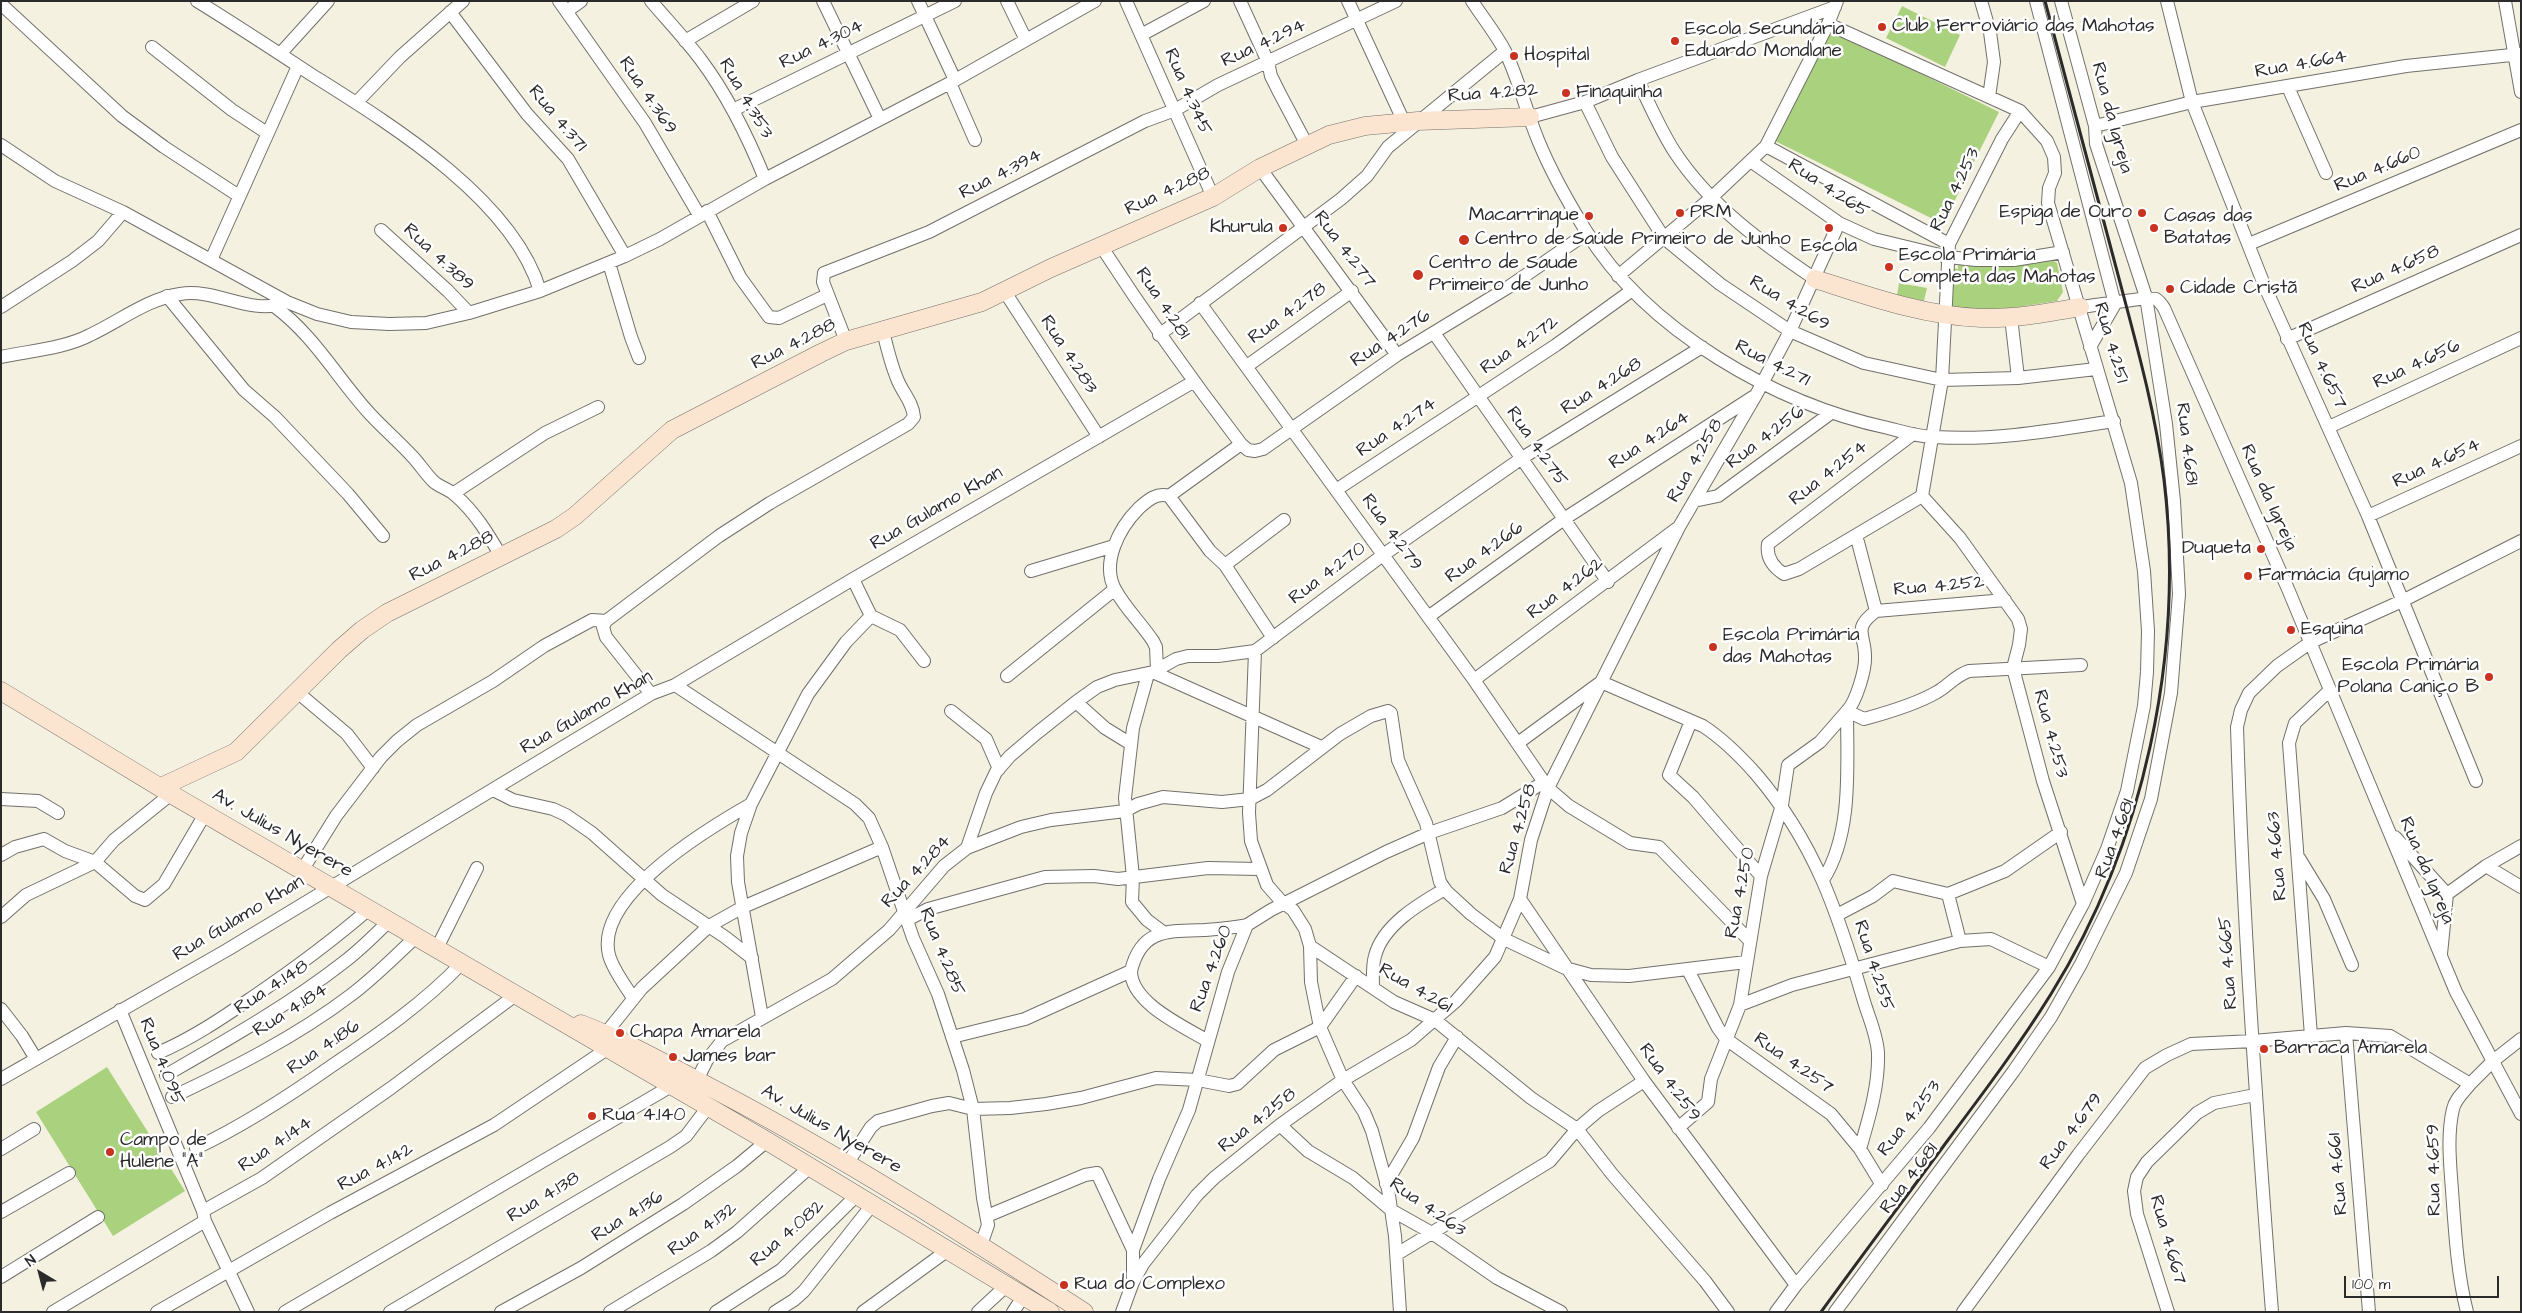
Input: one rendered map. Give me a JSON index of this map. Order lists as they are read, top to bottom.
{
  "streets": {
    "street": [
      "Rua 4.294",
      "Rua 4.304",
      "Rua 4.664",
      "Rua 4.345",
      "Rua 4.282",
      "Rua 4.369",
      "Rua 4.353",
      "Rua da Igreja",
      "Rua 4.371",
      "Rua 4.660",
      "Rua 4.394",
      "Rua 4.265",
      "Rua 4.253",
      "Rua 4.288",
      "Rua 4.277",
      "Rua 4.389",
      "Rua 4.658",
      "Rua 4.281",
      "Rua 4.269",
      "Rua 4.278",
      "Rua 4.276",
      "Rua 4.251",
      "Rua 4.272",
      "Rua 4.283",
      "Rua 4.271",
      "Rua 4.656",
      "Rua 4.657",
      "Rua 4.268",
      "Rua 4.274",
      "Rua 4.256",
      "Rua 4.264",
      "Rua 4.681",
      "Rua 4.275",
      "Rua 4.258",
      "Rua 4.654",
      "Rua 4.254",
      "Rua Gulamo Khan",
      "Rua 4.279",
      "Rua 4.266",
      "Rua 4.270",
      "Rua 4.252",
      "Rua 4.262",
      "Av. Julius Nyerere",
      "Rua 4.663",
      "Rua 4.284",
      "Rua 4.250",
      "Rua 4.285",
      "Rua 4.665",
      "Rua 4.255",
      "Rua 4.260",
      "Rua 4.148",
      "Rua 4.261",
      "Rua 4.184",
      "Rua 4.186",
      "Rua 4.095",
      "Rua 4.257",
      "Rua 4.259",
      "Rua 4.679",
      "Rua 4.144",
      "Rua 4.142",
      "Rua 4.659",
      "Rua 4.661",
      "Rua 4.138",
      "Rua 4.263",
      "Rua 4.136",
      "Rua 4.132",
      "Rua 4.082",
      "Rua 4.667"
    ]
  },
  "crossings": [
    ["Rua 4.294", "Rua 4.345"],
    ["Rua 4.294", "Rua 4.394"],
    ["Rua 4.304", "Rua 4.353"],
    ["Rua 4.664", "Rua da Igreja"],
    ["Rua 4.664", "Rua 4.657"],
    ["Rua 4.345", "Rua 4.394"],
    ["Rua 4.345", "Rua 4.288"],
    ["Rua 4.282", "Rua 4.265"],
    ["Rua 4.282", "Rua 4.288"],
    ["Rua 4.282", "Rua 4.269"],
    ["Rua 4.282", "Rua 4.271"],
    ["Rua 4.369", "Rua 4.394"],
    ["Rua da Igreja", "Rua 4.681"],
    ["Rua da Igreja", "Rua 4.663"],
    ["Rua da Igreja", "Rua 4.665"],
    ["Rua da Igreja", "Rua 4.659"],
    ["Rua 4.660", "Rua 4.657"],
    ["Rua 4.265", "Rua 4.253"],
    ["Rua 4.265", "Rua 4.251"],
    ["Rua 4.265", "Rua 4.258"],
    ["Rua 4.253", "Rua 4.269"],
    ["Rua 4.253", "Rua 4.251"],
    ["Rua 4.253", "Rua 4.271"],
    ["Rua 4.253", "Rua 4.254"],
    ["Rua 4.253", "Rua 4.257"],
    ["Rua 4.253", "Rua 4.259"],
    ["Rua 4.288", "Rua 4.277"],
    ["Rua 4.288", "Rua 4.281"],
    ["Rua 4.288", "Rua 4.283"],
    ["Rua 4.288", "Av. Julius Nyerere"],
    ["Rua 4.277", "Rua 4.278"],
    ["Rua 4.277", "Rua 4.276"],
    ["Rua 4.658", "Rua 4.657"],
    ["Rua 4.281", "Rua 4.276"],
    ["Rua 4.281", "Rua Gulamo Khan"],
    ["Rua 4.269", "Rua 4.251"],
    ["Rua 4.269", "Rua 4.258"],
    ["Rua 4.278", "Rua 4.279"],
    ["Rua 4.276", "Rua 4.271"],
    ["Rua 4.276", "Rua 4.275"],
    ["Rua 4.276", "Rua 4.279"],
    ["Rua 4.251", "Rua 4.271"],
    ["Rua 4.272", "Rua 4.271"],
    ["Rua 4.272", "Rua 4.274"],
    ["Rua 4.272", "Rua 4.275"],
    ["Rua 4.283", "Rua Gulamo Khan"],
    ["Rua 4.271", "Rua 4.268"],
    ["Rua 4.271", "Rua 4.256"],
    ["Rua 4.271", "Rua 4.264"],
    ["Rua 4.271", "Rua 4.258"],
    ["Rua 4.271", "Rua 4.254"],
    ["Rua 4.656", "Rua 4.657"],
    ["Rua 4.657", "Rua 4.654"],
    ["Rua 4.657", "Rua 4.665"],
    ["Rua 4.268", "Rua 4.275"],
    ["Rua 4.268", "Rua 4.270"],
    ["Rua 4.274", "Rua 4.275"],
    ["Rua 4.274", "Rua 4.279"],
    ["Rua 4.256", "Rua 4.258"],
    ["Rua 4.264", "Rua 4.275"],
    ["Rua 4.264", "Rua 4.258"],
    ["Rua 4.264", "Rua 4.266"],
    ["Rua 4.275", "Rua 4.266"],
    ["Rua 4.275", "Rua 4.270"],
    ["Rua 4.275", "Rua 4.262"],
    ["Rua 4.258", "Rua 4.279"],
    ["Rua 4.258", "Rua 4.262"],
    ["Rua 4.258", "Rua 4.250"],
    ["Rua 4.258", "Rua 4.260"],
    ["Rua 4.258", "Rua 4.261"],
    ["Rua 4.258", "Rua 4.259"],
    ["Rua 4.258", "Rua 4.263"],
    ["Rua Gulamo Khan", "Av. Julius Nyerere"],
    ["Rua Gulamo Khan", "Rua 4.285"],
    ["Rua Gulamo Khan", "Rua 4.095"],
    ["Rua 4.279", "Rua 4.266"],
    ["Rua 4.279", "Rua 4.270"],
    ["Rua 4.279", "Rua 4.262"],
    ["Rua 4.279", "Rua 4.250"],
    ["Rua 4.279", "Rua 4.260"],
    ["Rua 4.270", "Rua 4.284"],
    ["Av. Julius Nyerere", "Rua 4.284"],
    ["Av. Julius Nyerere", "Rua 4.285"],
    ["Av. Julius Nyerere", "Rua 4.148"],
    ["Av. Julius Nyerere", "Rua 4.184"],
    ["Av. Julius Nyerere", "Rua 4.186"],
    ["Av. Julius Nyerere", "Rua 4.144"],
    ["Av. Julius Nyerere", "Rua 4.142"],
    ["Av. Julius Nyerere", "Rua 4.138"],
    ["Av. Julius Nyerere", "Rua 4.136"],
    ["Av. Julius Nyerere", "Rua 4.132"],
    ["Av. Julius Nyerere", "Rua 4.082"],
    ["Rua 4.284", "Rua 4.285"],
    ["Rua 4.250", "Rua 4.255"],
    ["Rua 4.250", "Rua 4.261"],
    ["Rua 4.250", "Rua 4.257"],
    ["Rua 4.250", "Rua 4.259"],
    ["Rua 4.665", "Rua 4.679"],
    ["Rua 4.665", "Rua 4.667"],
    ["Rua 4.255", "Rua 4.257"],
    ["Rua 4.095", "Rua 4.144"],
    ["Rua 4.095", "Rua 4.142"]
  ],
  "places": [
    "Club Ferroviário das Mahotas",
    "Escola Secundária Eduardo Mondlane",
    "Hospital",
    "Finaquinha",
    "PRM",
    "Espiga de Ouro",
    "Macarringue",
    "Khurula",
    "Escola",
    "Casas das Batatas",
    "Centro de Saúde Primeiro de Junho",
    "Escola Primária Completa das Mahotas",
    "Centro de Saude Primeiro de Junho",
    "Cidade Cristã",
    "Duqueta",
    "Farmácia Gujamo",
    "Esquina",
    "Escola Primária das Mahotas",
    "Escola Primária Polana Caniço B",
    "Chapa Amarela",
    "Barraca Amarela",
    "James bar",
    "Rua 4.140",
    "Campo de Hulene \"A\"",
    "Rua do Complexo"
  ],
  "scale_bar": "100 m",
  "north": "top left"
}
